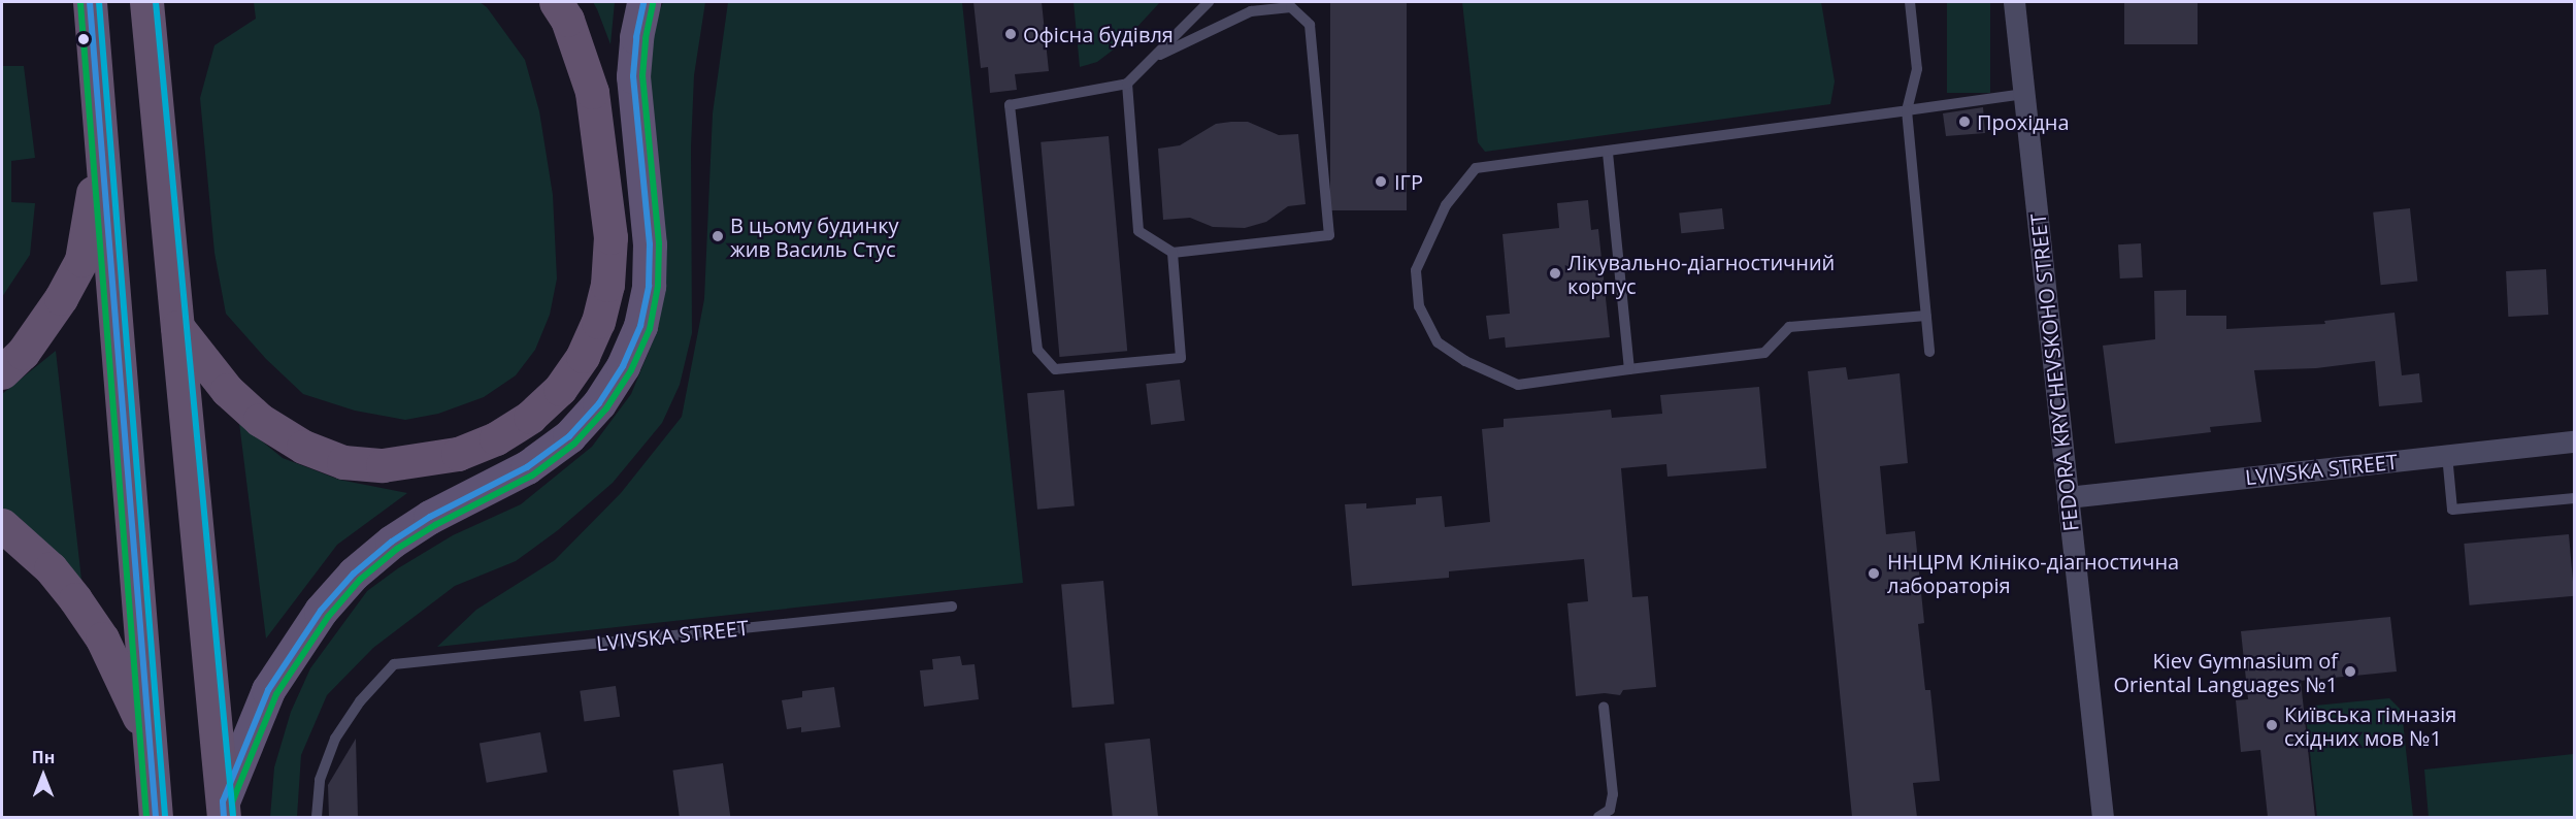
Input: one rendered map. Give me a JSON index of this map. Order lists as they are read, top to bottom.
{
  "streets": {
    "street": ["FEDORA KRYCHEVSKOHO STREET", "LVIVSKA STREET"]
  },
  "crossings": [
    ["FEDORA KRYCHEVSKOHO STREET", "LVIVSKA STREET"]
  ],
  "places": [
    "Офісна будівля",
    "Прохідна",
    "ІГР",
    "В цьому будинку жив Василь Стус",
    "Лікувально-діагностичний корпус",
    "ННЦРМ Клініко-діагностична лабораторія",
    "Kiev Gymnasium of Oriental Languages №1",
    "Київська гімназія східних мов №1"
  ],
  "north": "top"
}
